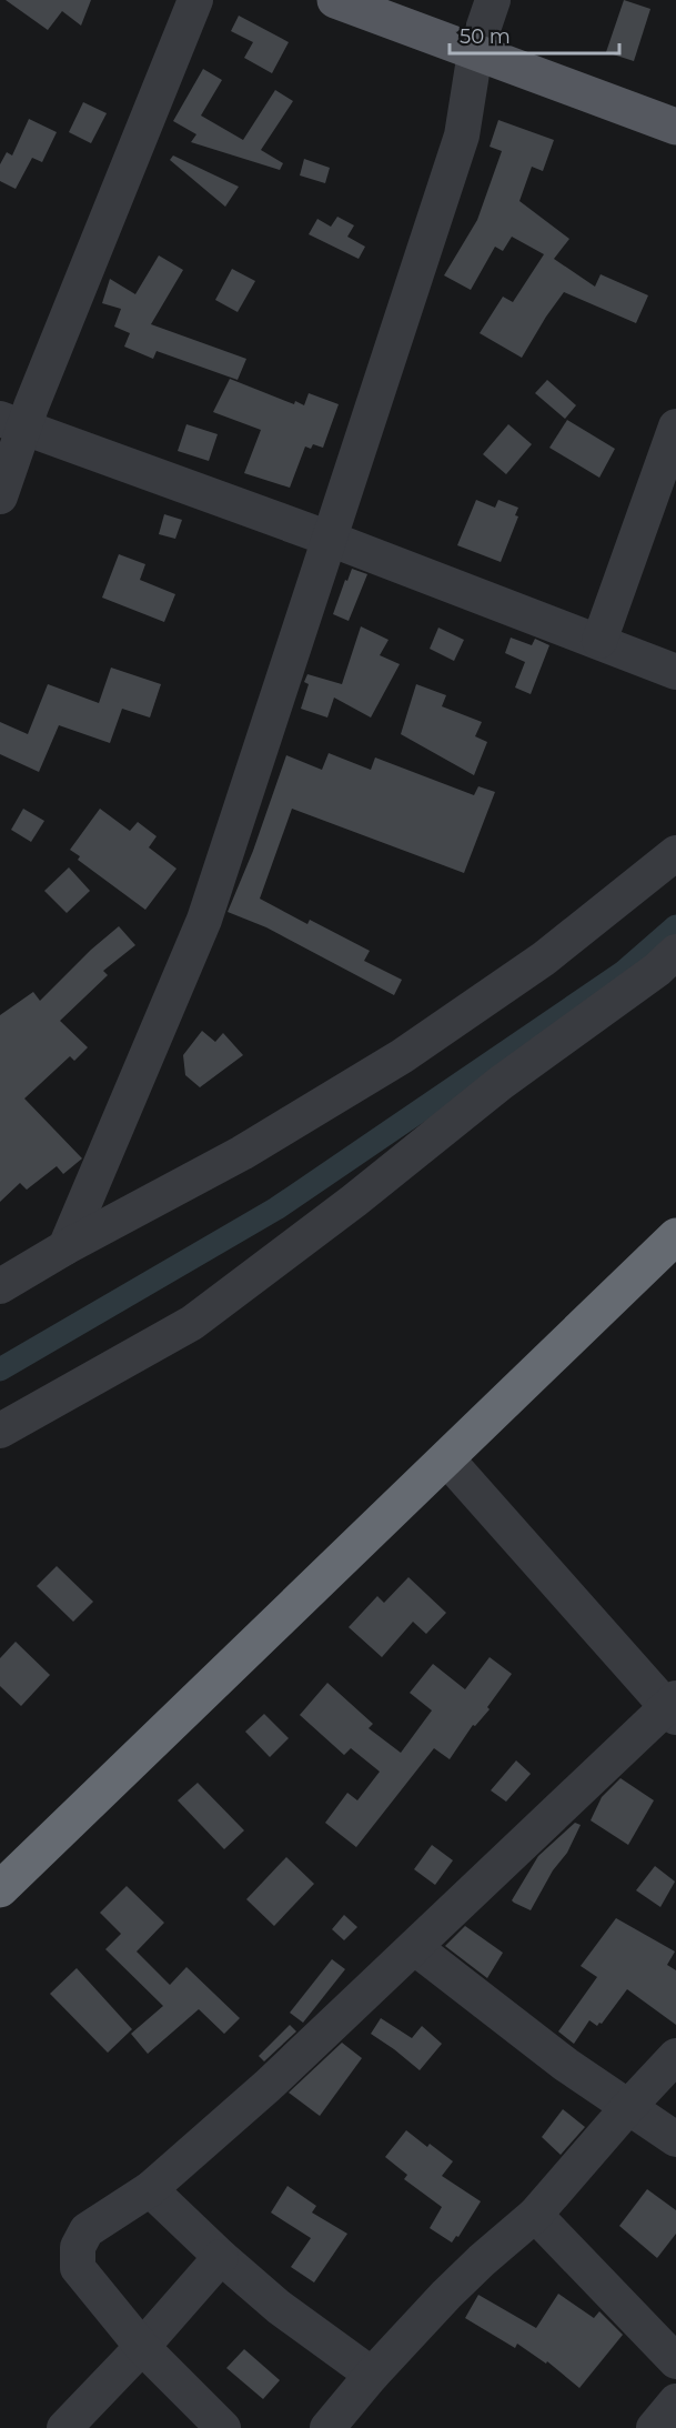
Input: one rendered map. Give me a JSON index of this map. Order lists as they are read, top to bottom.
{
  "scale_bar": "50 m"
}
